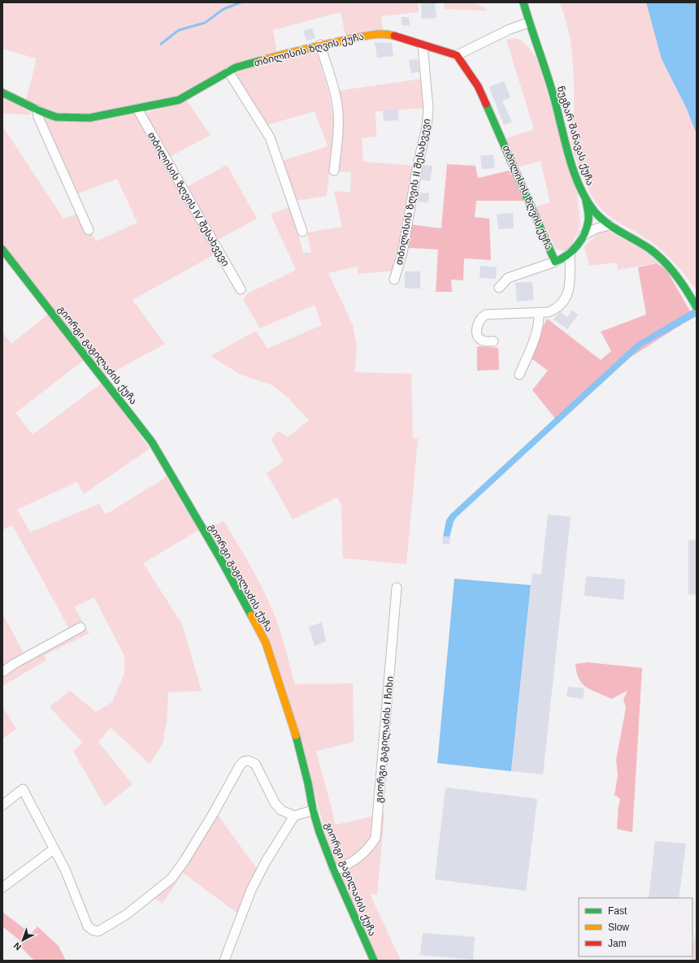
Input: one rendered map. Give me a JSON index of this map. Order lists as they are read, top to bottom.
{
  "streets": {
    "street": [
      "თბილისის ზღვის ქუჩა",
      "ნუგზარ შანავას ქუჩა",
      "თბილისის ზღვის II შესახვევი",
      "თბილისის ზღვის IV შესახვევი",
      "გიორგი გაგილაძის ქუჩა",
      "გიორგი გაგილაძის I ჩიხი"
    ]
  },
  "crossings": [
    ["თბილისის ზღვის ქუჩა", "ნუგზარ შანავას ქუჩა"],
    ["თბილისის ზღვის ქუჩა", "თბილისის ზღვის II შესახვევი"],
    ["თბილისის ზღვის ქუჩა", "თბილისის ზღვის IV შესახვევი"],
    ["გიორგი გაგილაძის ქუჩა", "გიორგი გაგილაძის I ჩიხი"]
  ],
  "legend": ["Fast", "Slow", "Jam"],
  "north": "bottom left"
}
